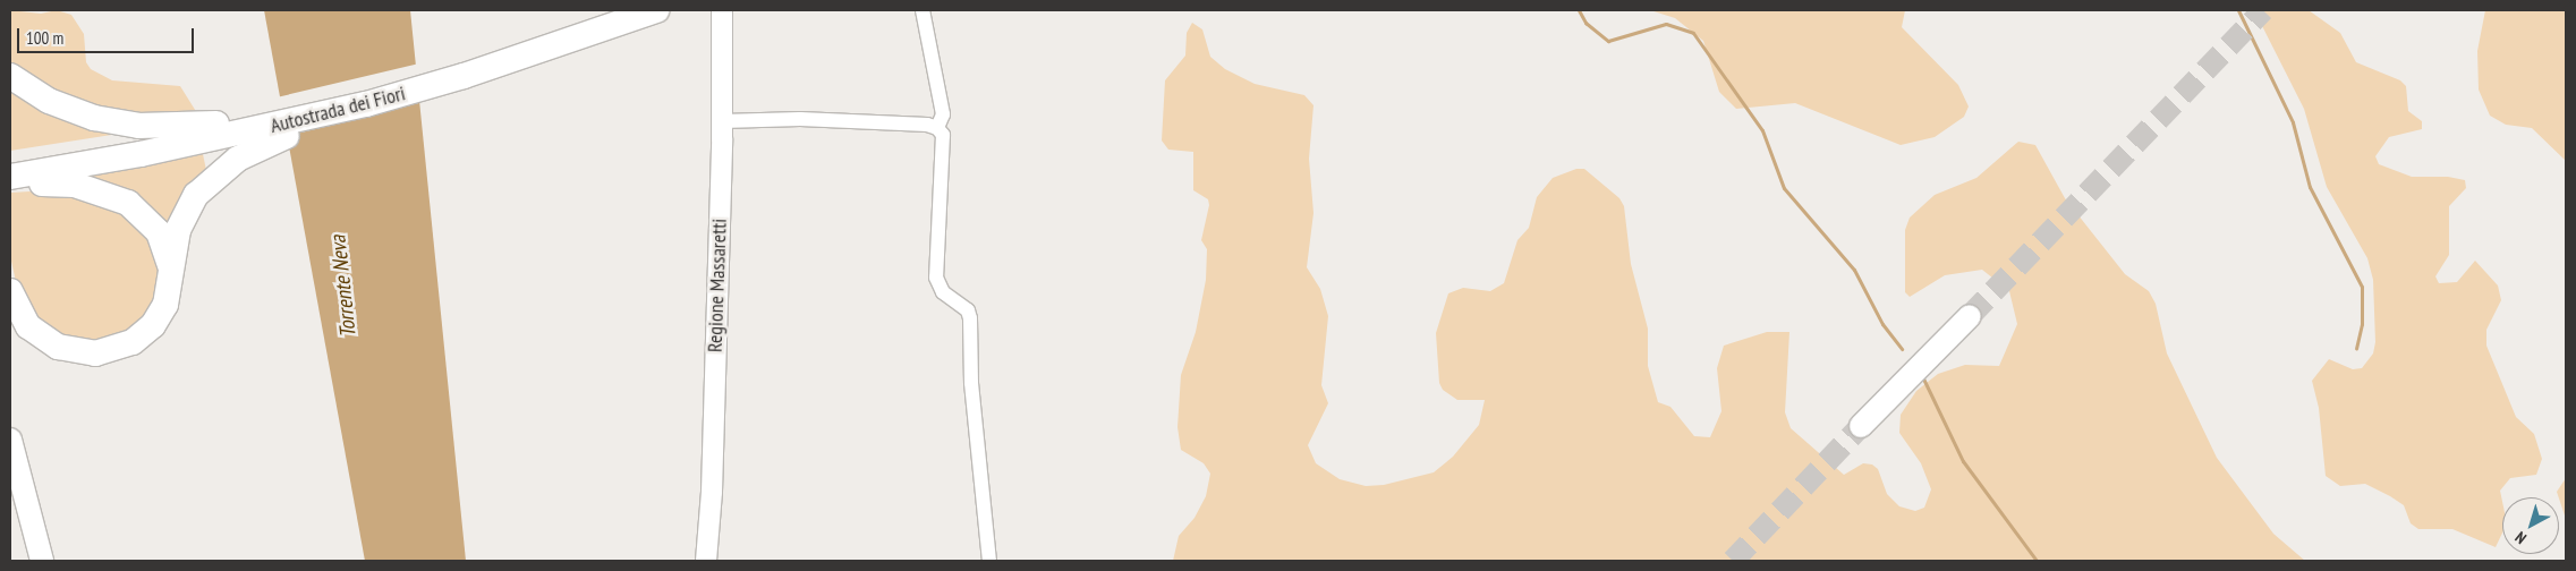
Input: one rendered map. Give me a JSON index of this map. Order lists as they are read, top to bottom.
{
  "streets": {
    "highway": ["Autostrada dei Fiori"],
    "street": ["Regione Massaretti"]
  },
  "water": ["Torrente Neva"],
  "scale_bar": "100 m",
  "north": "bottom left"
}
